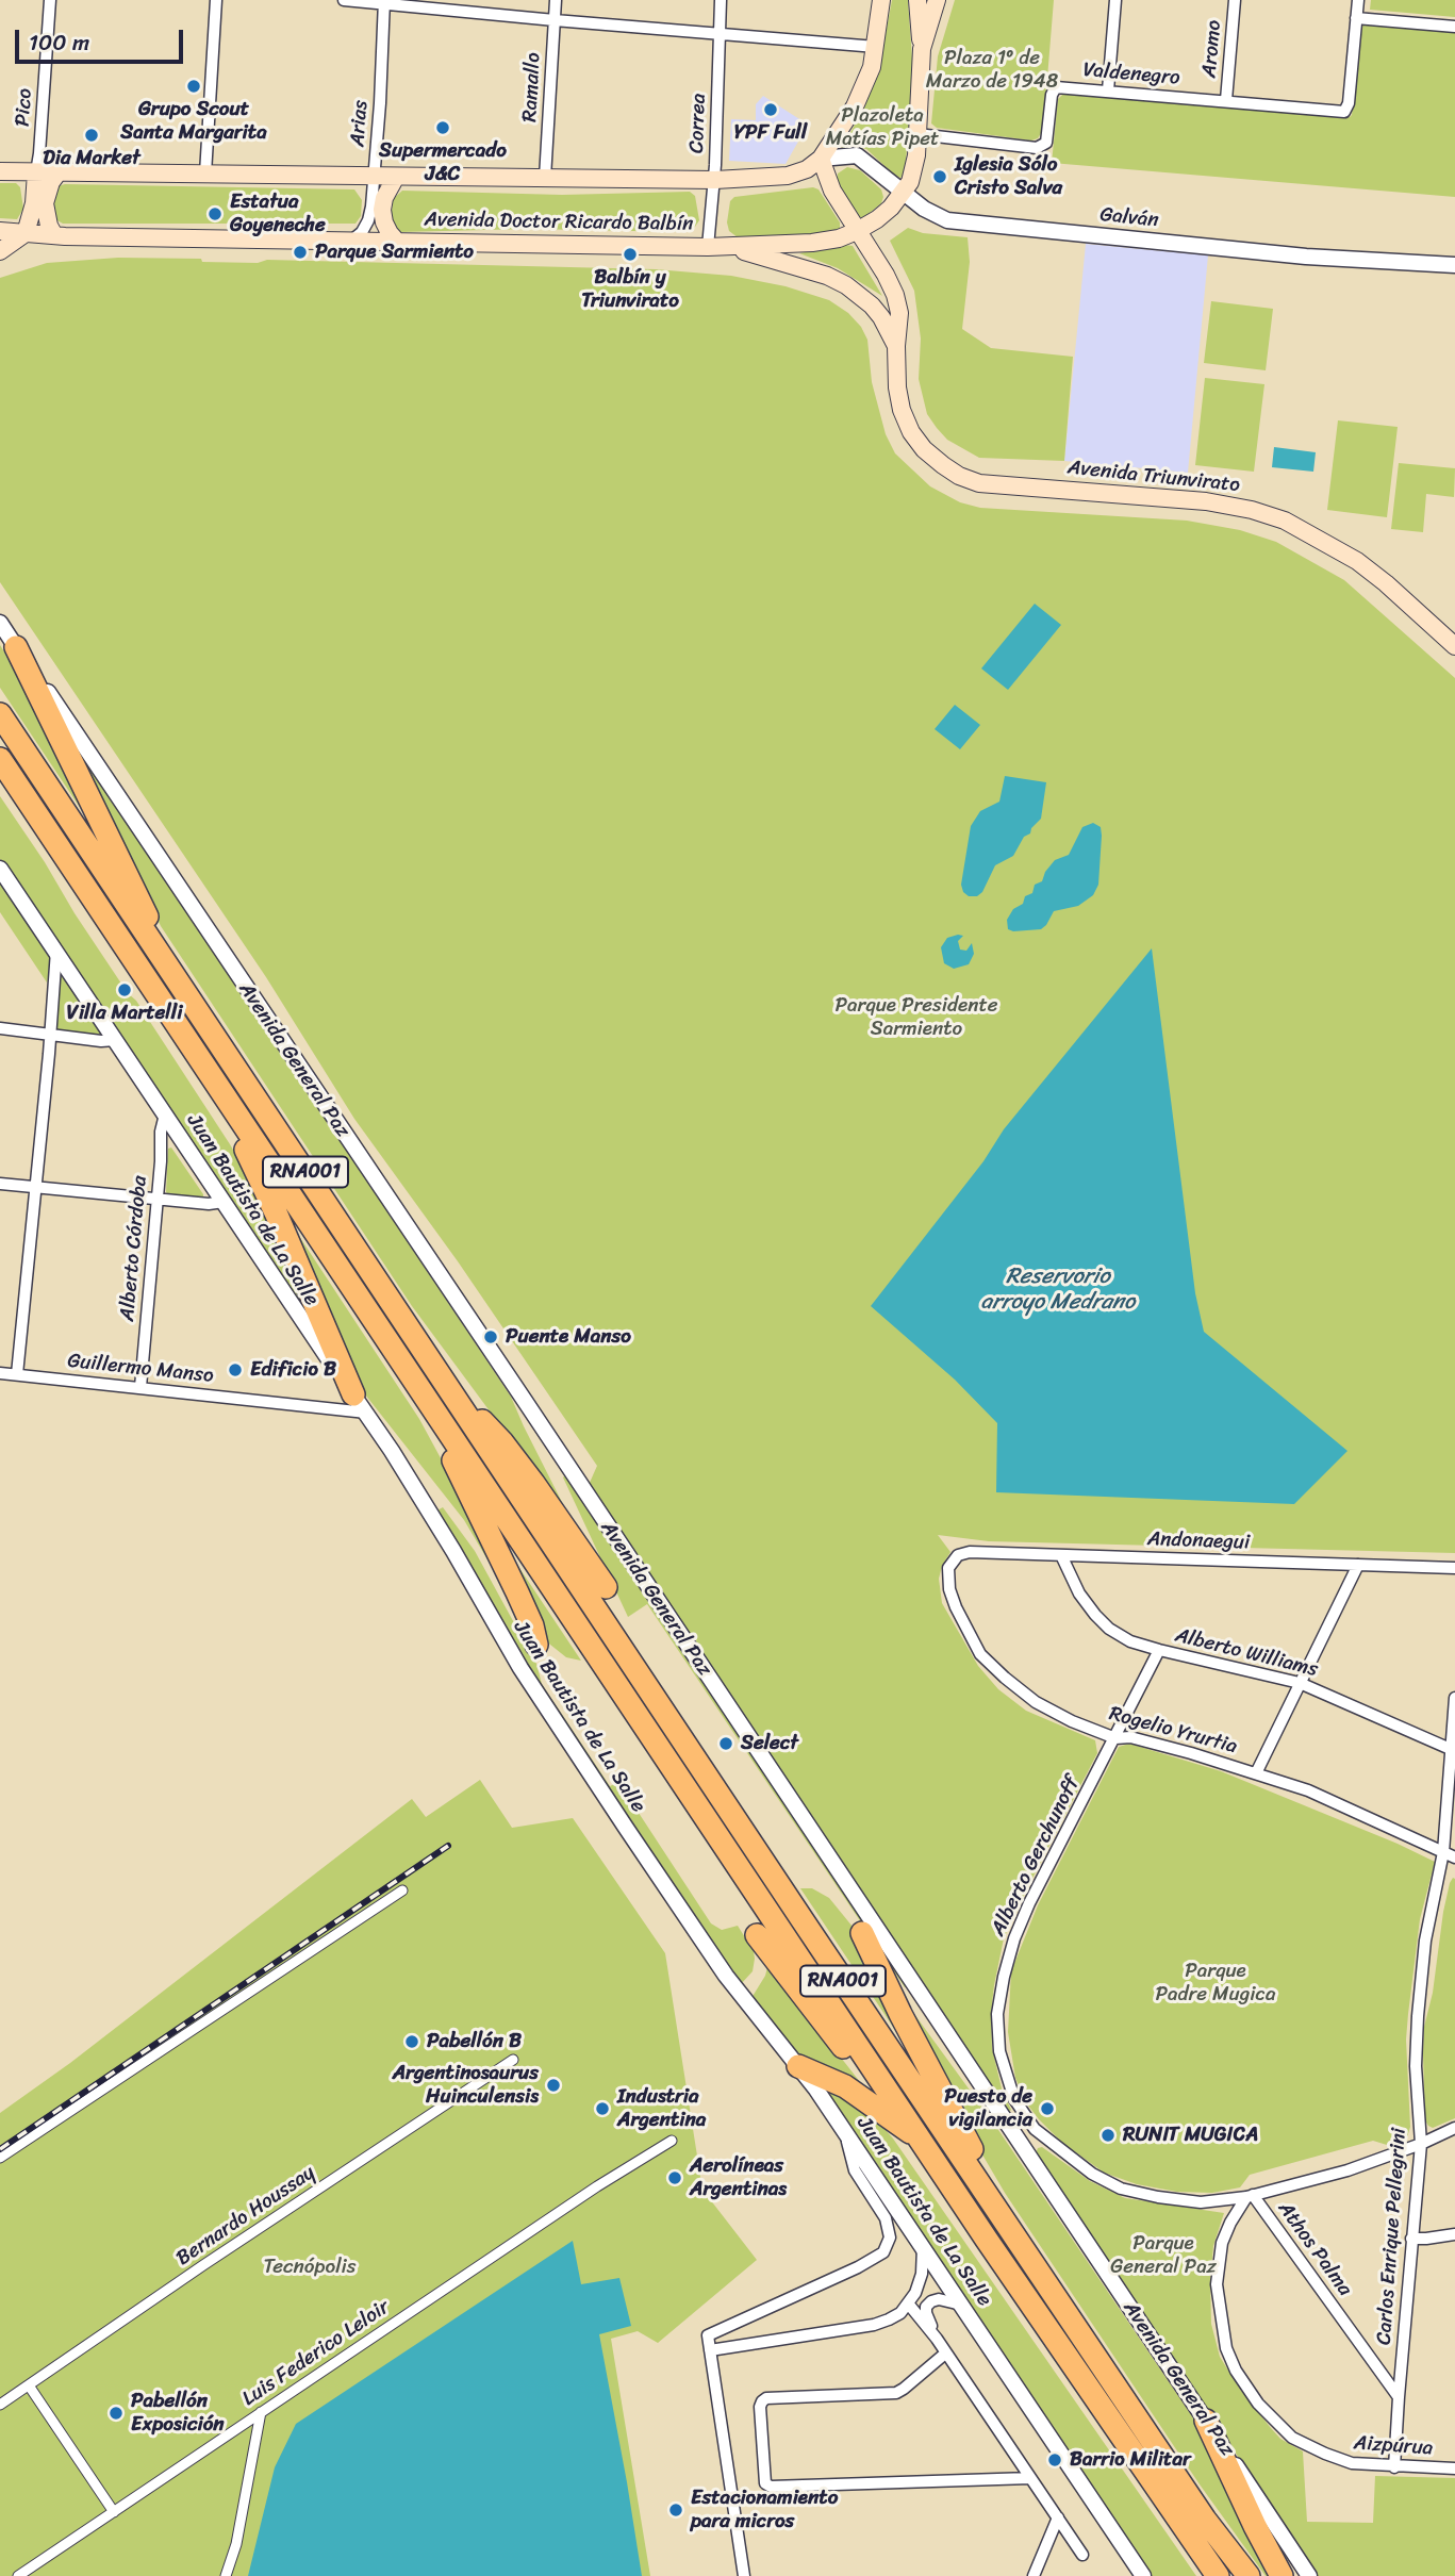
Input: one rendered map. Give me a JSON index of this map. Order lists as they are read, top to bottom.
{
  "streets": {
    "highway": ["RNA001"],
    "main road": ["Avenida Doctor Ricardo Balbín", "Avenida Triunvirato"],
    "street": [
      "Aromo",
      "Valdenegro",
      "Ramallo",
      "Pico",
      "Arias",
      "Correa",
      "Galván",
      "Avenida General Paz",
      "Juan Bautista de La Salle",
      "Alberto Córdoba",
      "Guillermo Manso",
      "Andonaegui",
      "Alberto Williams",
      "Rogelio Yrurtia",
      "Alberto Gerchunoff",
      "Bernardo Houssay",
      "Carlos Enrique Pellegrini",
      "Athos Palma",
      "Luis Federico Leloir",
      "Aizpúrua"
    ]
  },
  "crossings": [
    ["Aromo", "Valdenegro"],
    ["Valdenegro", "Avenida Doctor Ricardo Balbín"],
    ["Arias", "Avenida Doctor Ricardo Balbín"],
    ["Correa", "Avenida Doctor Ricardo Balbín"],
    ["Galván", "Avenida Doctor Ricardo Balbín"],
    ["Galván", "Avenida Triunvirato"],
    ["Avenida Doctor Ricardo Balbín", "Avenida Triunvirato"],
    ["Juan Bautista de La Salle", "Alberto Córdoba"],
    ["Juan Bautista de La Salle", "Guillermo Manso"],
    ["Alberto Córdoba", "Guillermo Manso"],
    ["Andonaegui", "Alberto Williams"],
    ["Andonaegui", "Rogelio Yrurtia"],
    ["Alberto Williams", "Alberto Gerchunoff"],
    ["Alberto Williams", "Carlos Enrique Pellegrini"],
    ["Rogelio Yrurtia", "Alberto Gerchunoff"],
    ["Rogelio Yrurtia", "Carlos Enrique Pellegrini"],
    ["Alberto Gerchunoff", "Athos Palma"],
    ["Alberto Gerchunoff", "Aizpúrua"],
    ["Carlos Enrique Pellegrini", "Athos Palma"],
    ["Carlos Enrique Pellegrini", "Aizpúrua"],
    ["Athos Palma", "Aizpúrua"]
  ],
  "water": ["Reservorio arroyo Medrano"],
  "parks": [
    "Plaza 1º de Marzo de 1948",
    "Plazoleta Matías Pipet",
    "Parque Presidente Sarmiento",
    "Parque Padre Mugica",
    "Parque General Paz",
    "Tecnópolis"
  ],
  "places": [
    "Grupo Scout Santa Margarita",
    "YPF Full",
    "Supermercado J&C",
    "Dia Market",
    "Iglesia Sólo Cristo Salva",
    "Estatua Goyeneche",
    "Parque Sarmiento",
    "Balbín y Triunvirato",
    "Villa Martelli",
    "Puente Manso",
    "Edificio B",
    "Select",
    "Pabellón B",
    "Argentinosaurus Huinculensis",
    "Industria Argentina",
    "Puesto de vigilancia",
    "RUNIT MUGICA",
    "Aerolíneas Argentinas",
    "Pabellón Exposición",
    "Barrio Militar",
    "Estacionamiento para micros"
  ],
  "scale_bar": "100 m"
}
